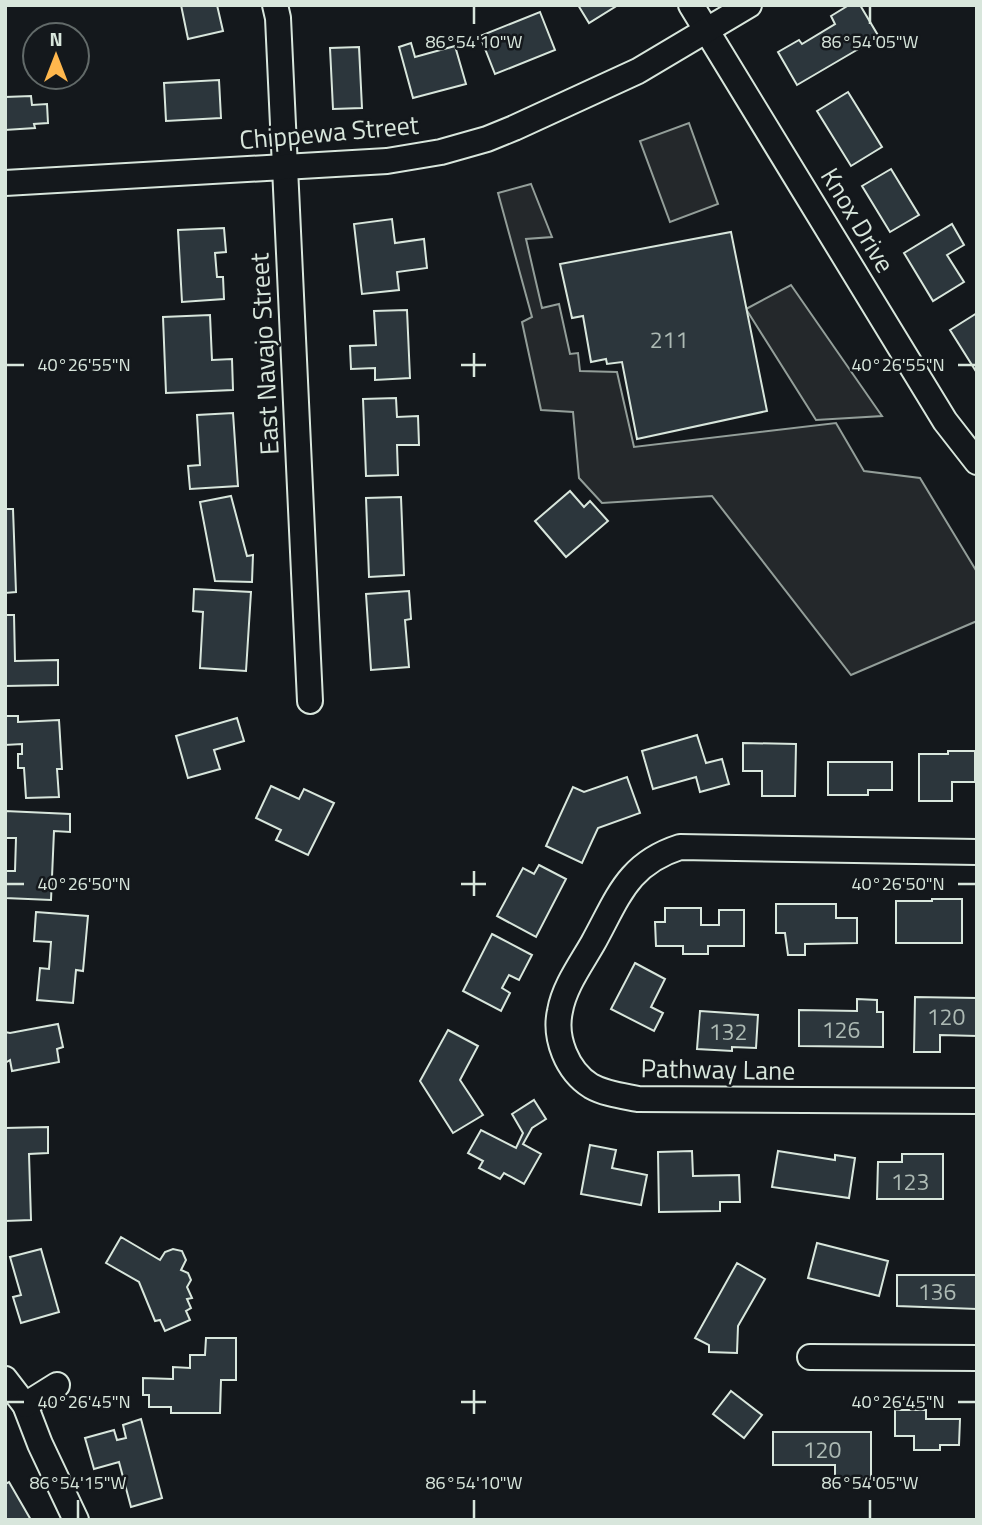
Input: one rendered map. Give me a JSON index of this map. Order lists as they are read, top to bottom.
{
  "streets": {
    "street": [
      "Chippewa Street",
      "Knox Drive",
      "East Navajo Street",
      "Pathway Lane"
    ]
  },
  "crossings": [
    ["Chippewa Street", "Knox Drive"],
    ["Chippewa Street", "East Navajo Street"]
  ],
  "house_numbers": [
    "211",
    "120",
    "126",
    "132",
    "123",
    "136",
    "120"
  ],
  "north": "top",
  "coordinates": [
    "86°54'10\"W",
    "86°54'05\"W",
    "40°26'55\"N",
    "40°26'50\"N",
    "40°26'45\"N",
    "86°54'15\"W"
  ]
}
